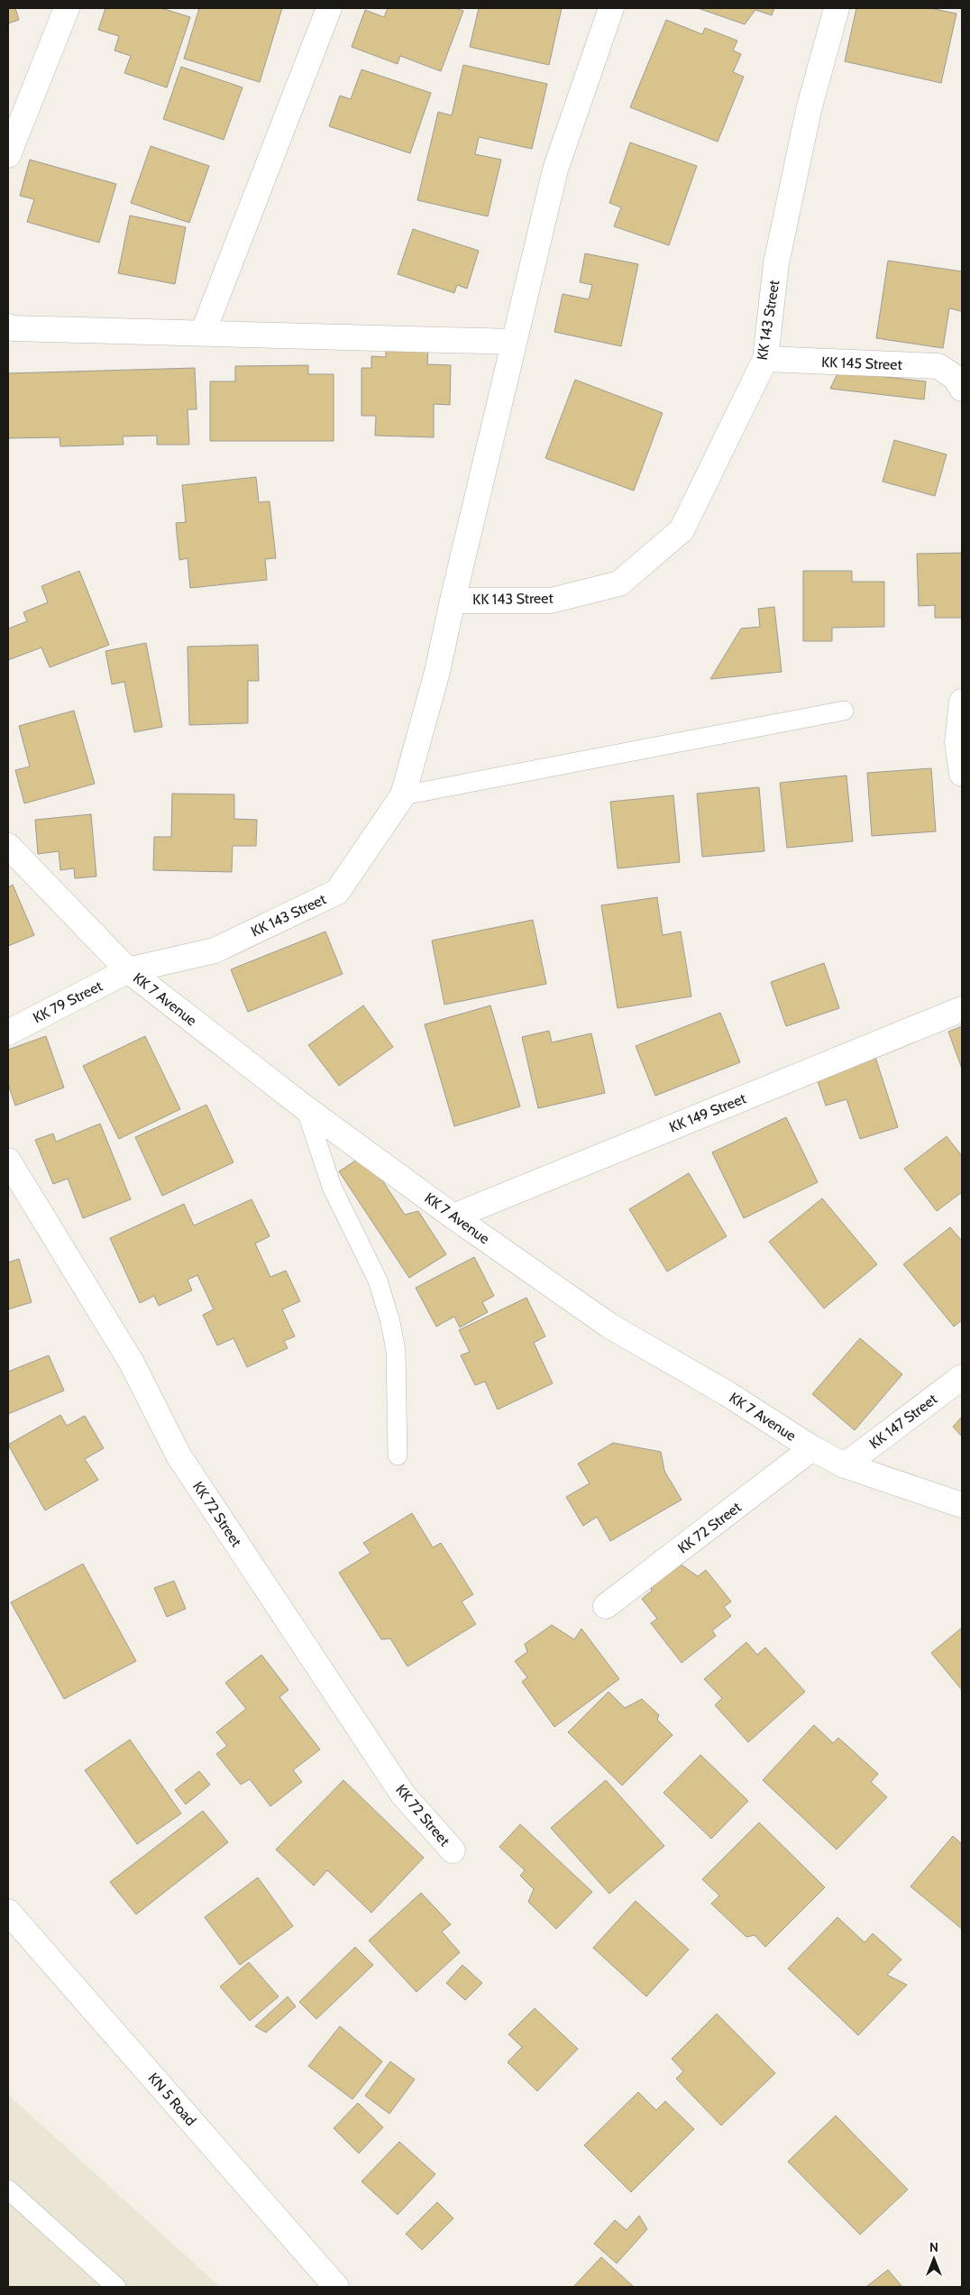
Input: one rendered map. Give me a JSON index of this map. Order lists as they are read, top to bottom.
{
  "streets": {
    "street": [
      "KK 143 Street",
      "KK 145 Street",
      "KK 7 Avenue",
      "KK 79 Street",
      "KK 149 Street",
      "KK 147 Street",
      "KK 72 Street",
      "KN 5 Road"
    ]
  },
  "crossings": [
    ["KK 143 Street", "KK 145 Street"],
    ["KK 143 Street", "KK 7 Avenue"],
    ["KK 143 Street", "KK 79 Street"],
    ["KK 7 Avenue", "KK 79 Street"],
    ["KK 7 Avenue", "KK 149 Street"],
    ["KK 7 Avenue", "KK 147 Street"],
    ["KK 7 Avenue", "KK 72 Street"]
  ],
  "north": "top"
}
